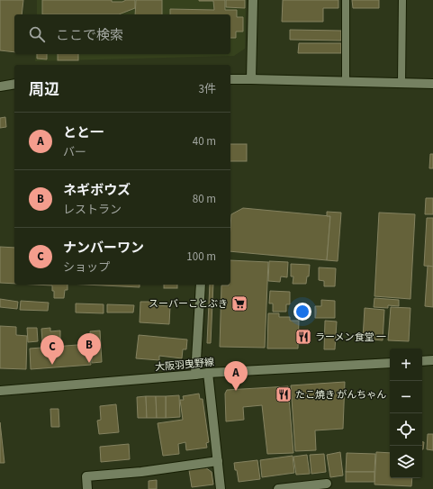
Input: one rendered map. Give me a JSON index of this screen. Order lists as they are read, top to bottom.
{
  "streets": {
    "street": ["大阪羽曳野線"]
  },
  "places": {
    "supermarket": ["スーバーことぶき"],
    "restaurant": ["ラーメン食堂 一", "たこ焼き がんちゃん"]
  },
  "page": {
    "search": "ここで検索",
    "heading": ["周辺", "3件"],
    "list": [
      {
        "mark": "A",
        "name": "とと一",
        "note": "バー",
        "value": "40 m"
      },
      {
        "mark": "B",
        "name": "ネギボウズ",
        "note": "レストラン",
        "value": "80 m"
      },
      {
        "mark": "C",
        "name": "ナンバーワン",
        "note": "ショップ",
        "value": "100 m"
      }
    ],
    "pins": ["B", "C", "A"],
    "map_buttons": ["+", "−"]
  }
}
